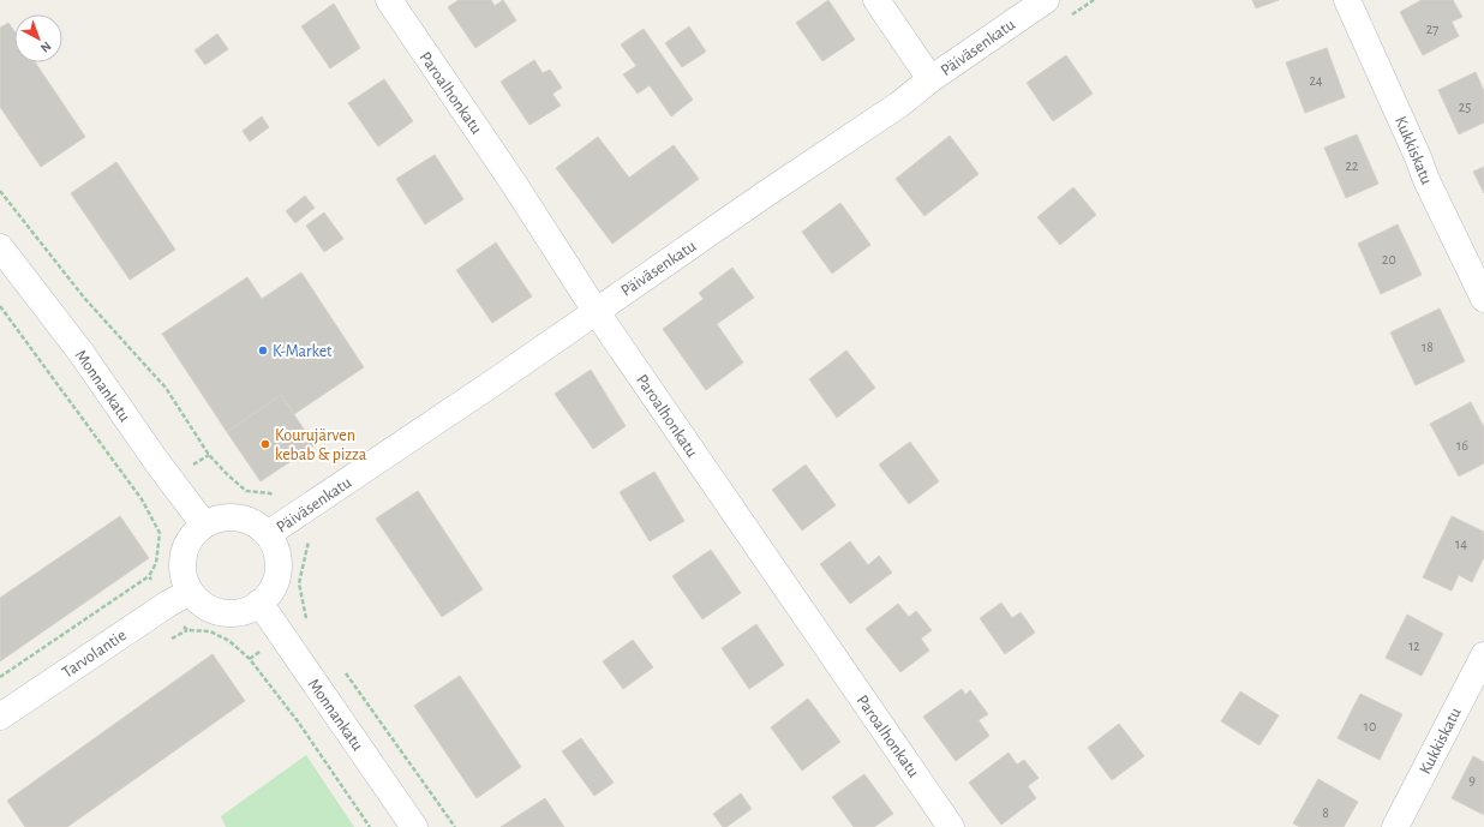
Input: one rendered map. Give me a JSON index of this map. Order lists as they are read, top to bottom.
{
  "streets": {
    "street": [
      "Päiväsenkatu",
      "Paroalhonkatu",
      "Kukkiskatu",
      "Monnankatu",
      "Tarvolantie"
    ]
  },
  "crossings": [
    ["Päiväsenkatu", "Paroalhonkatu"],
    ["Päiväsenkatu", "Monnankatu"],
    ["Päiväsenkatu", "Tarvolantie"],
    ["Monnankatu", "Tarvolantie"]
  ],
  "places": ["K-Market", "Kourujärven kebab & pizza"],
  "house_numbers": [
    "27",
    "24",
    "25",
    "22",
    "20",
    "18",
    "16",
    "14",
    "12",
    "10",
    "9",
    "8"
  ],
  "north": "bottom right"
}
